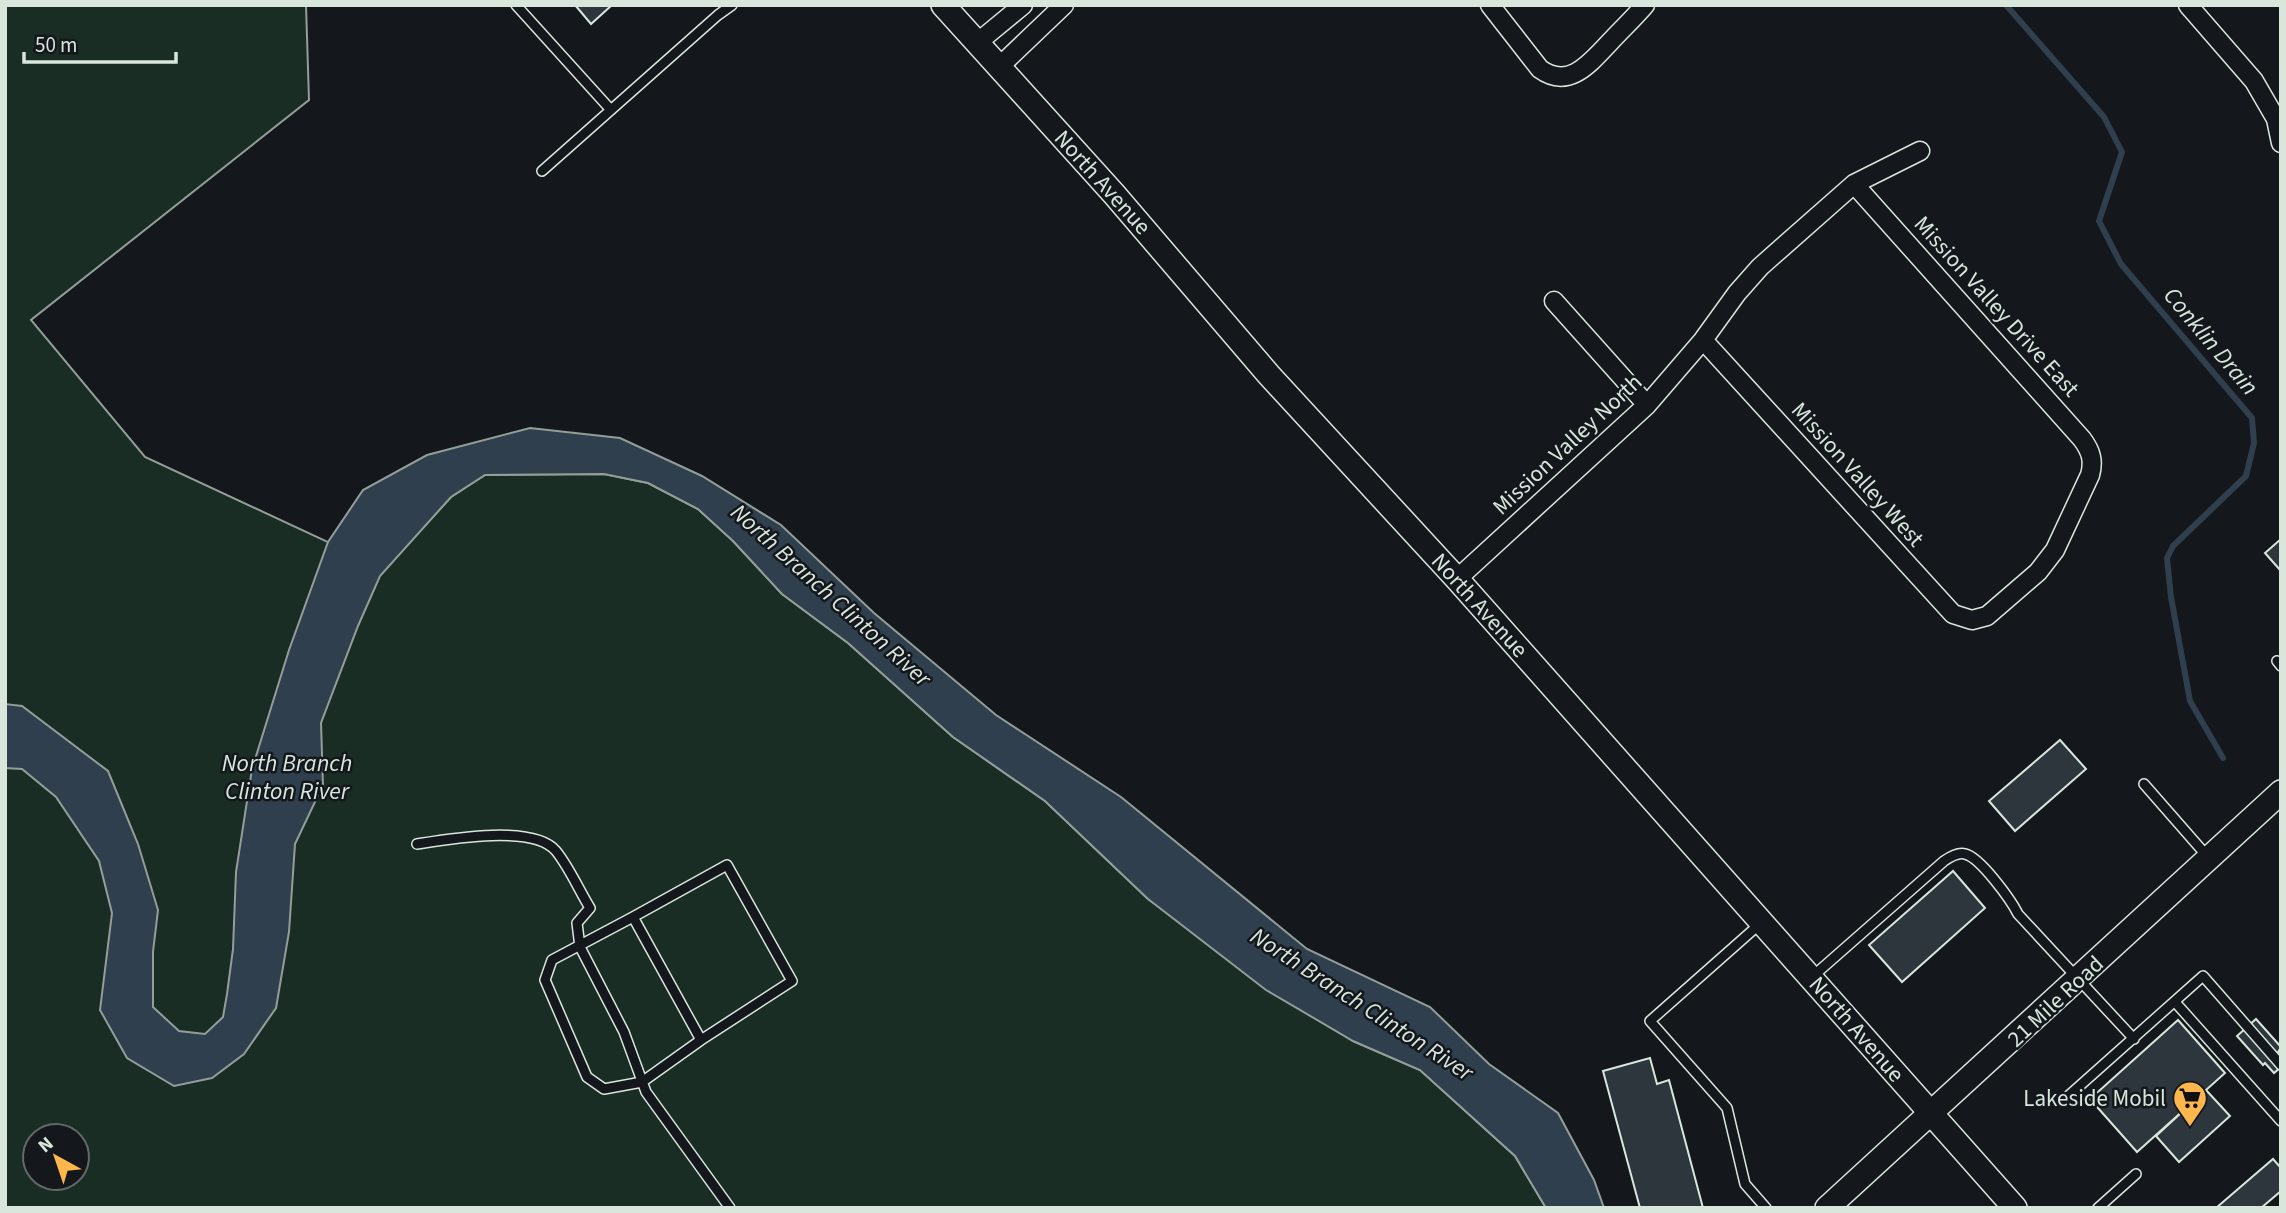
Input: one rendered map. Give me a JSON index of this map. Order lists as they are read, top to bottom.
{
  "streets": {
    "street": [
      "North Avenue",
      "Mission Valley Drive East",
      "Mission Valley North",
      "Mission Valley West",
      "21 Mile Road"
    ]
  },
  "crossings": [
    ["North Avenue", "Mission Valley North"],
    ["North Avenue", "21 Mile Road"],
    ["Mission Valley Drive East", "Mission Valley North"],
    ["Mission Valley Drive East", "Mission Valley West"],
    ["Mission Valley North", "Mission Valley West"]
  ],
  "water": ["Conklin Drain", "North Branch Clinton River"],
  "places": {
    "supermarket": ["Lakeside Mobil"]
  },
  "scale_bar": "50 m",
  "north": "top left"
}
